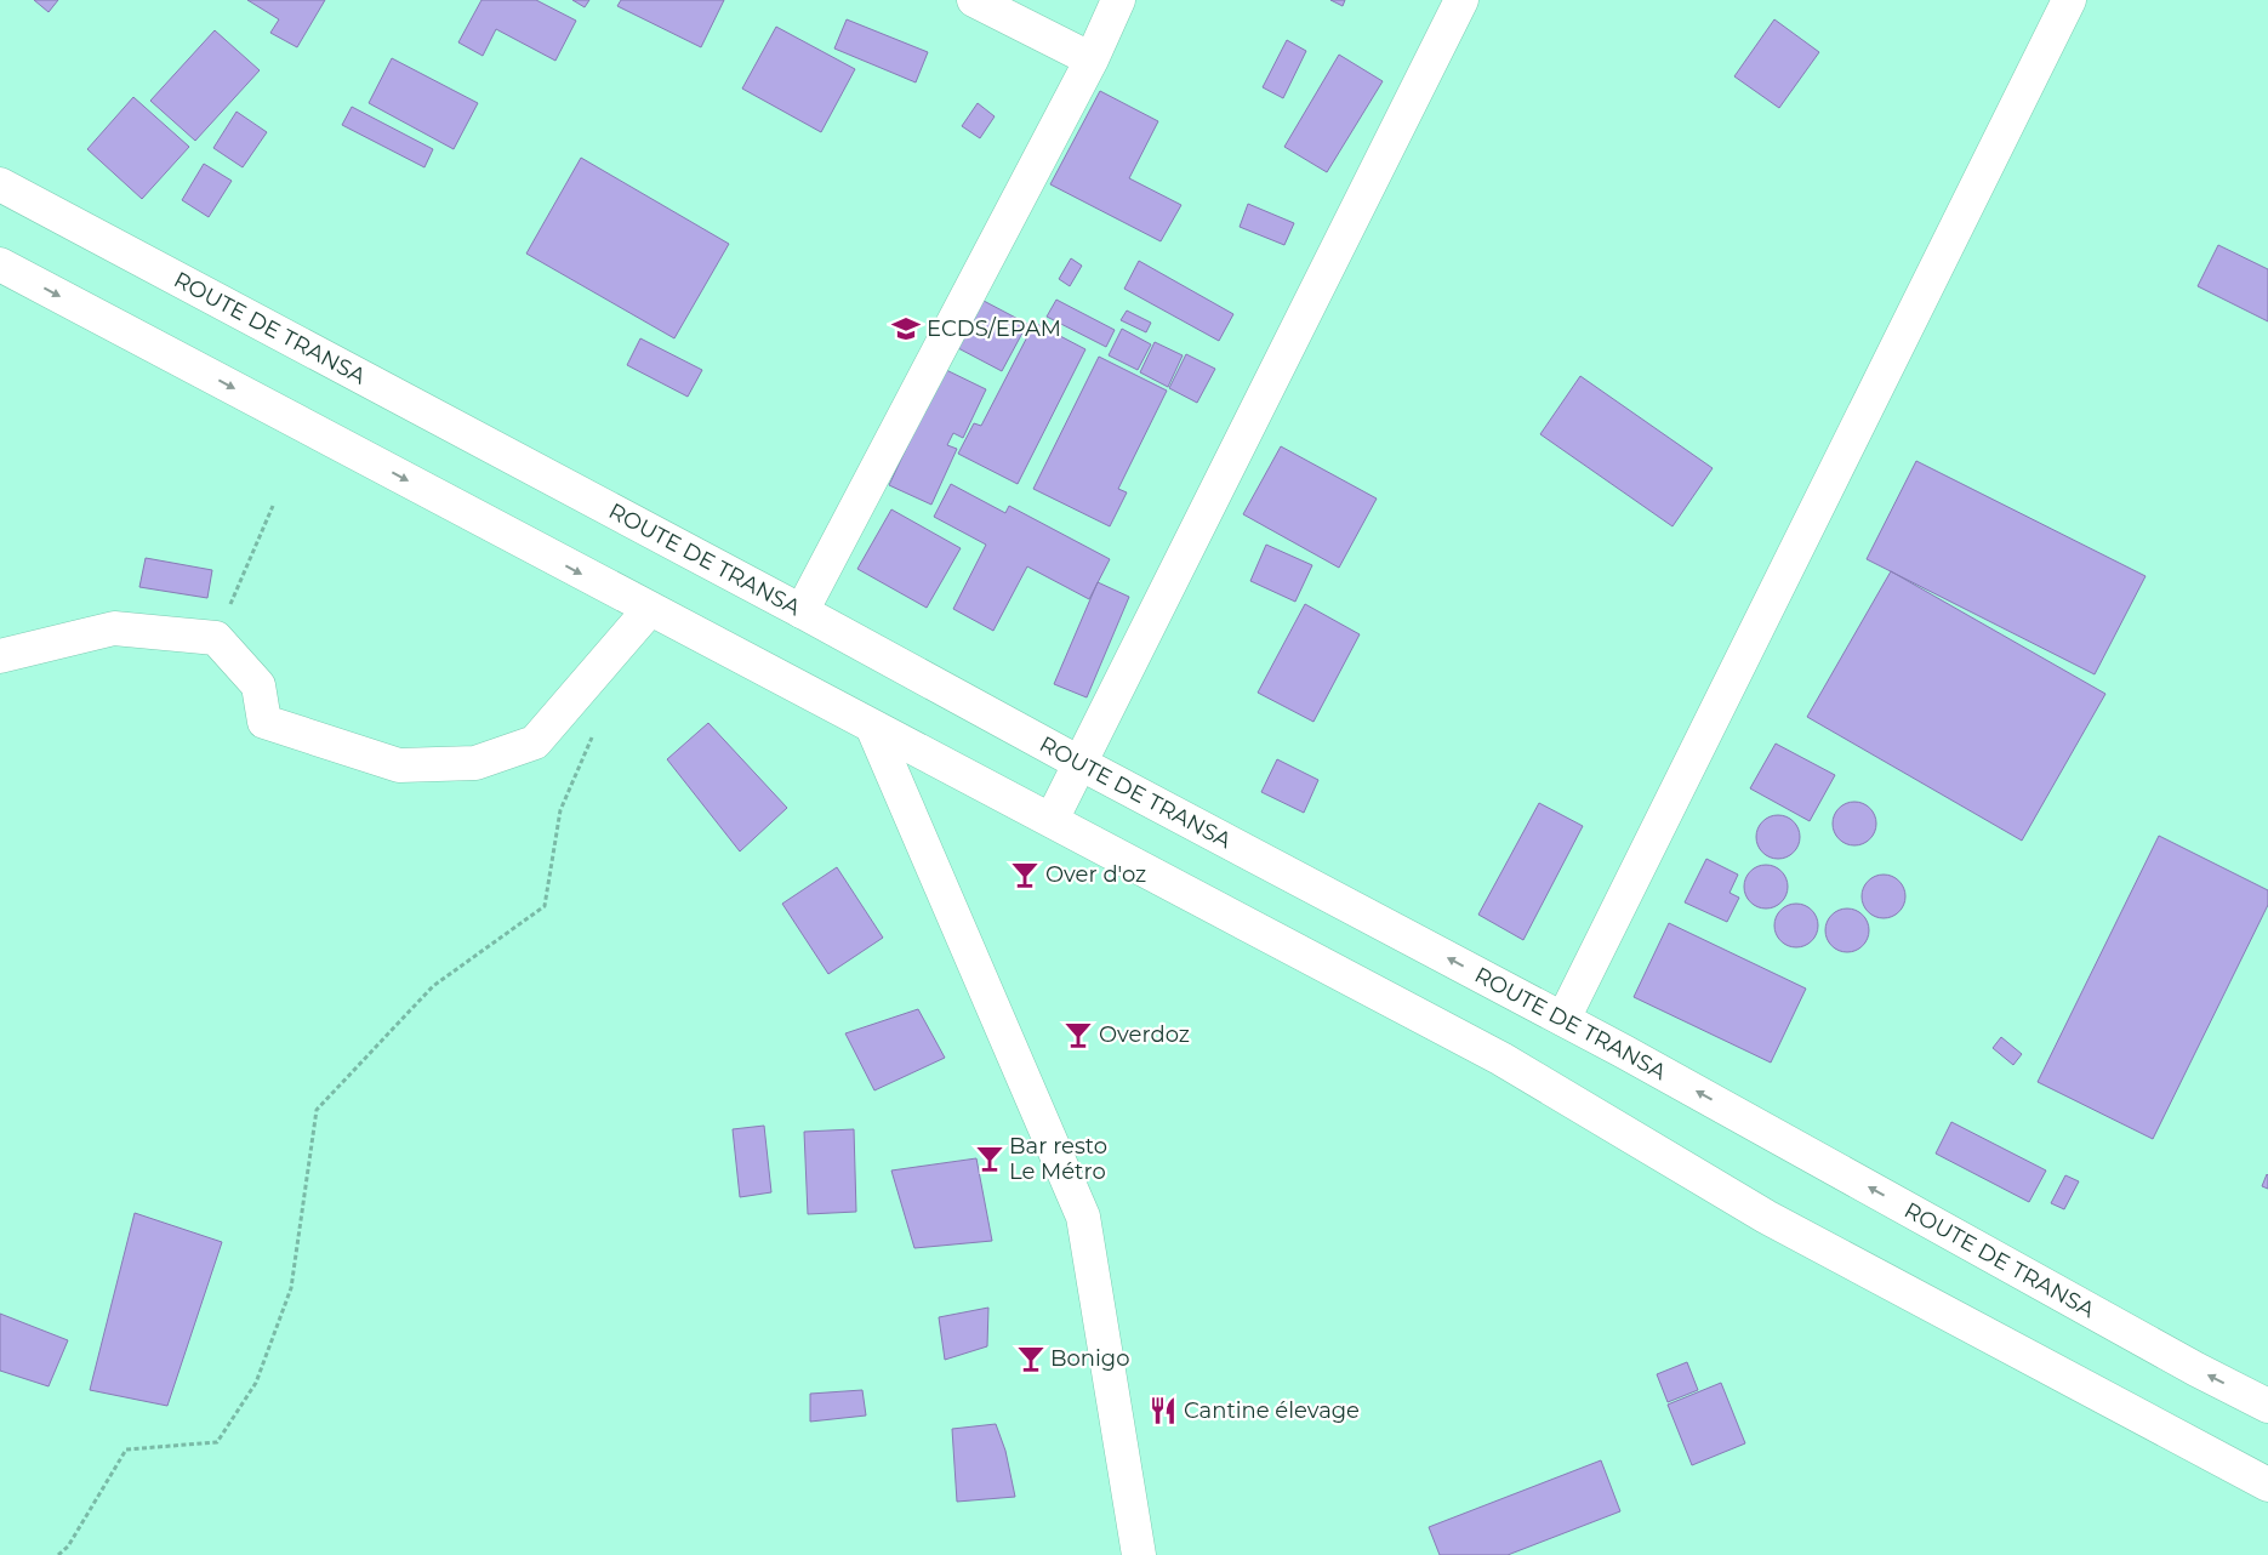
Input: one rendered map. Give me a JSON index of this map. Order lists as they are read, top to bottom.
{
  "streets": {
    "main road": ["ROUTE DE TRANSA"]
  },
  "places": {
    "school or university": ["ECDS/EPAM"],
    "bar": [
      "Over d'oz",
      "Overdoz",
      "Bar resto Le Métro",
      "Bonigo"
    ],
    "restaurant": ["Cantine élevage"]
  }
}
